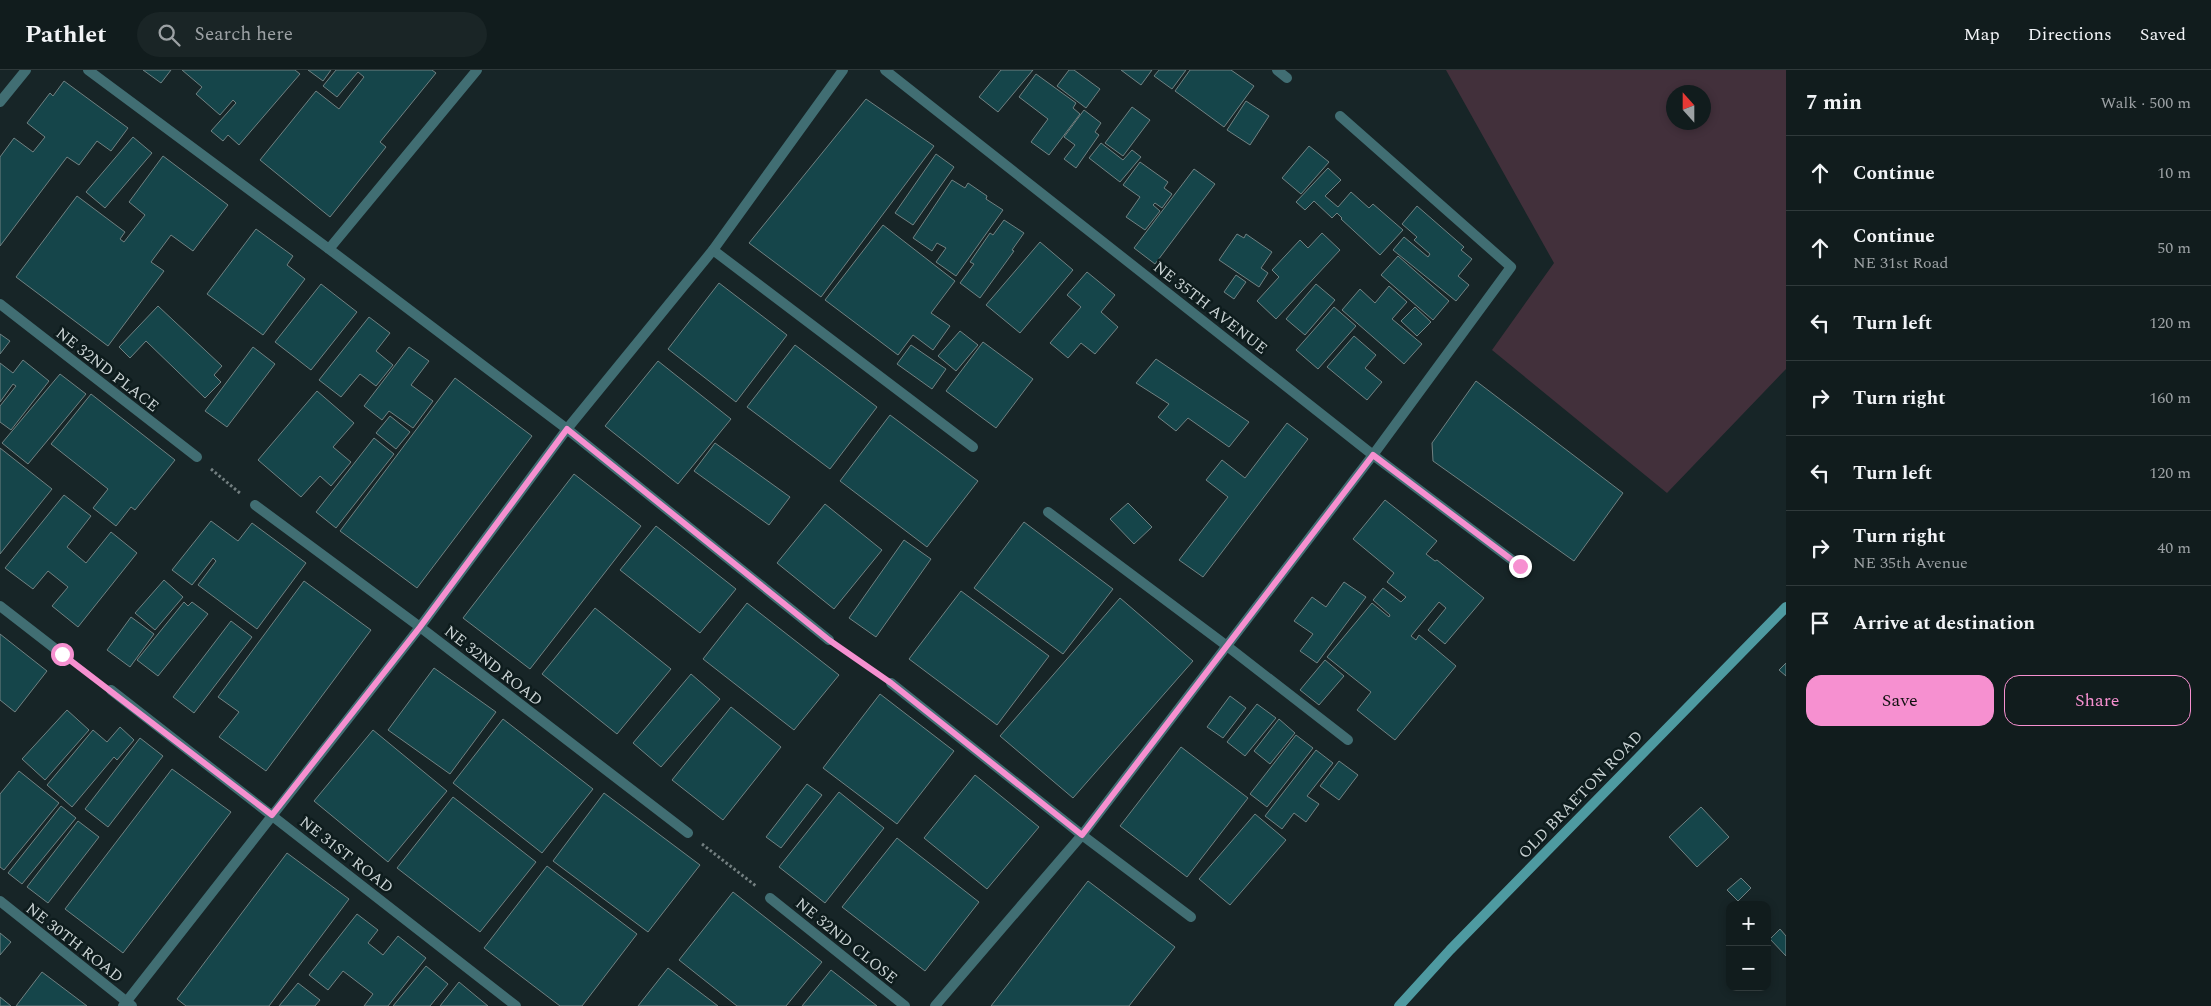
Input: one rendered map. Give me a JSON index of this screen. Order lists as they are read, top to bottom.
{
  "streets": {
    "street": [
      "NE 35TH AVENUE",
      "NE 32ND PLACE",
      "NE 32ND ROAD",
      "OLD BRAETON ROAD",
      "NE 31ST ROAD",
      "NE 32ND CLOSE",
      "NE 30TH ROAD"
    ]
  },
  "north": "top",
  "page": {
    "header": "Pathlet",
    "search": "Search here",
    "nav": ["Map", "Directions", "Saved"],
    "heading": ["7 min", "Walk · 500 m"],
    "list": [
      ["Continue", "10 m"],
      ["Continue", "NE 31st Road", "50 m"],
      ["Turn left", "120 m"],
      ["Turn right", "160 m"],
      ["Turn left", "120 m"],
      ["Turn right", "NE 35th Avenue", "40 m"],
      "Arrive at destination"
    ],
    "buttons": ["Save", "Share"],
    "map_buttons": ["+", "−"]
  }
}
